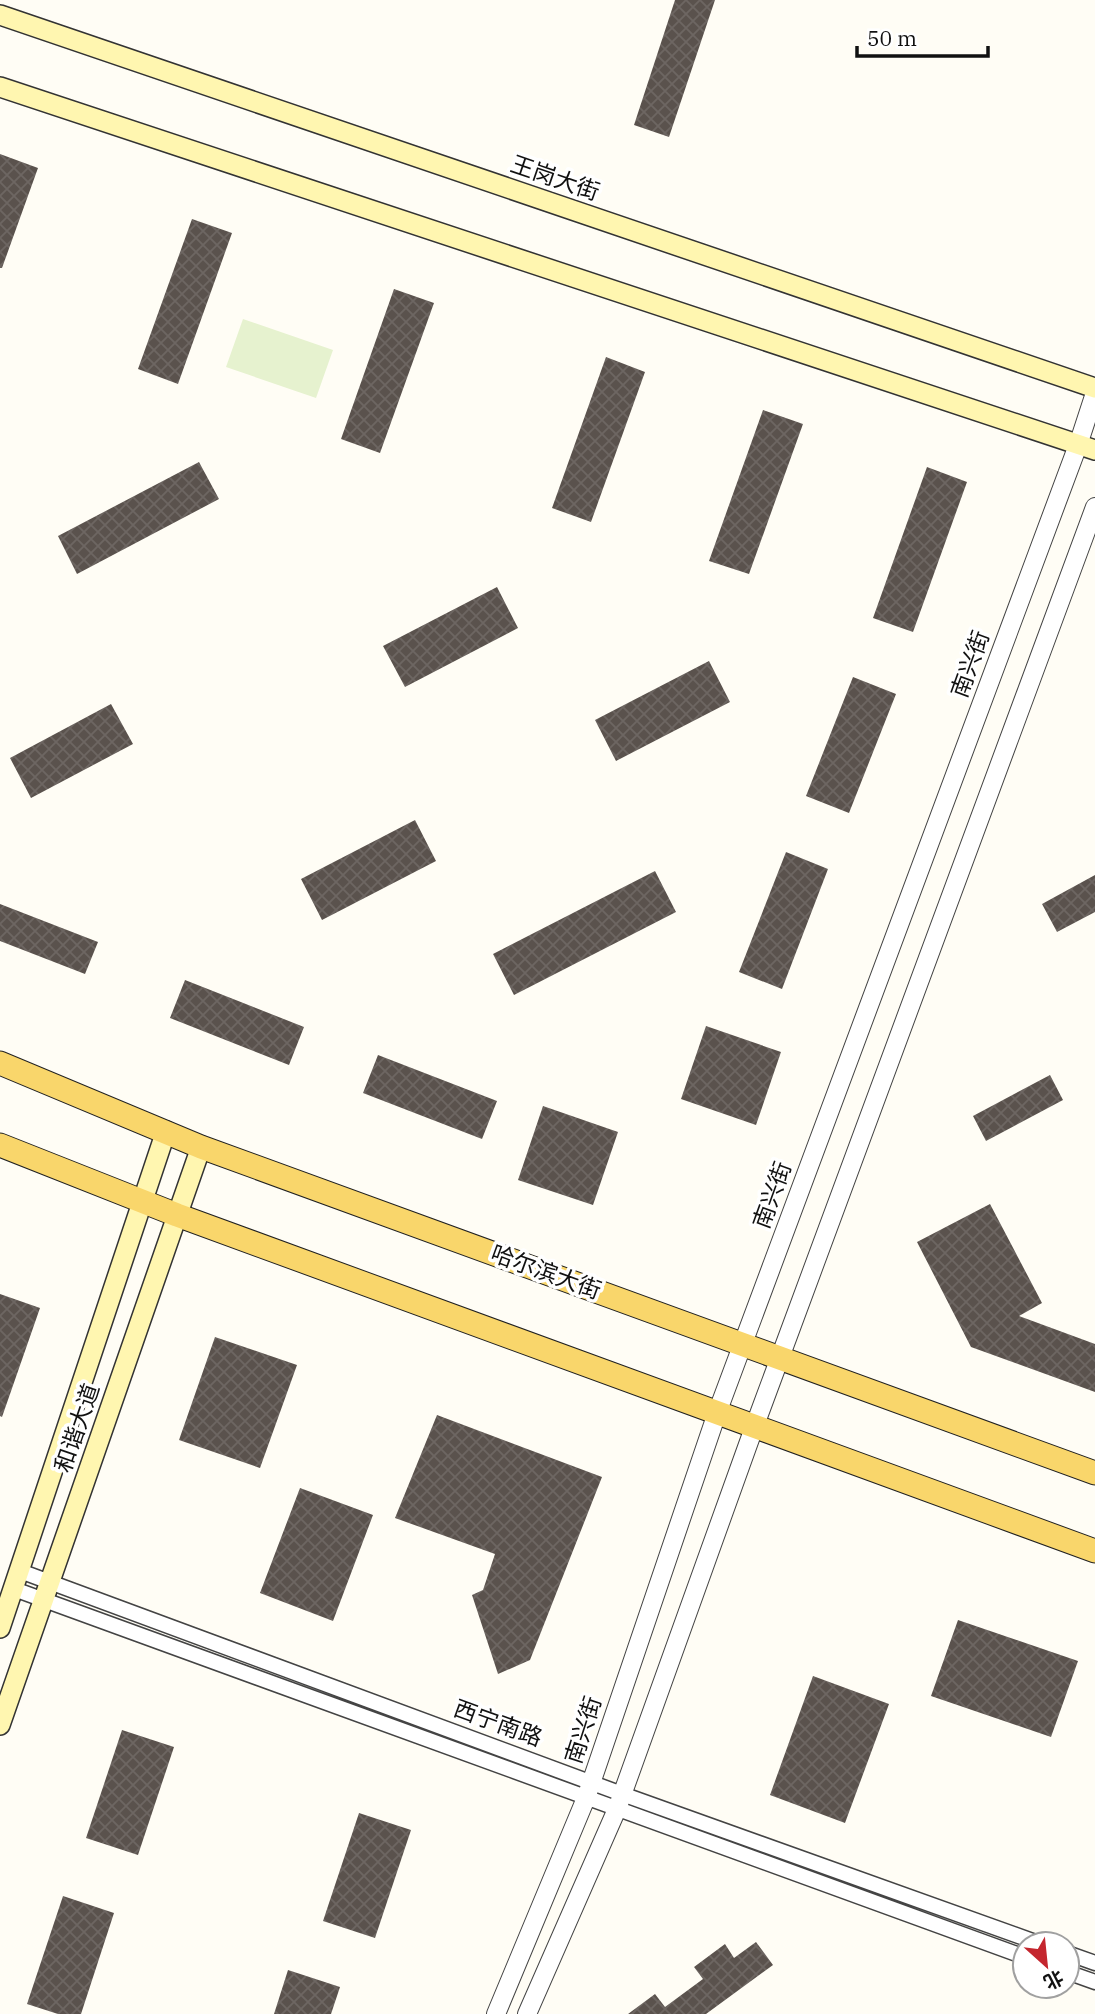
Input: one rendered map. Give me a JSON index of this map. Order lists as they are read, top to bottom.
{
  "streets": {
    "main road": ["王岗大街", "哈尔滨大街", "和谐大道"],
    "street": ["南兴街", "西宁南路"]
  },
  "crossings": [
    ["王岗大街", "南兴街"],
    ["南兴街", "哈尔滨大街"],
    ["南兴街", "西宁南路"],
    ["哈尔滨大街", "和谐大道"],
    ["和谐大道", "西宁南路"]
  ],
  "scale_bar": "50 m",
  "north": "bottom right"
}
